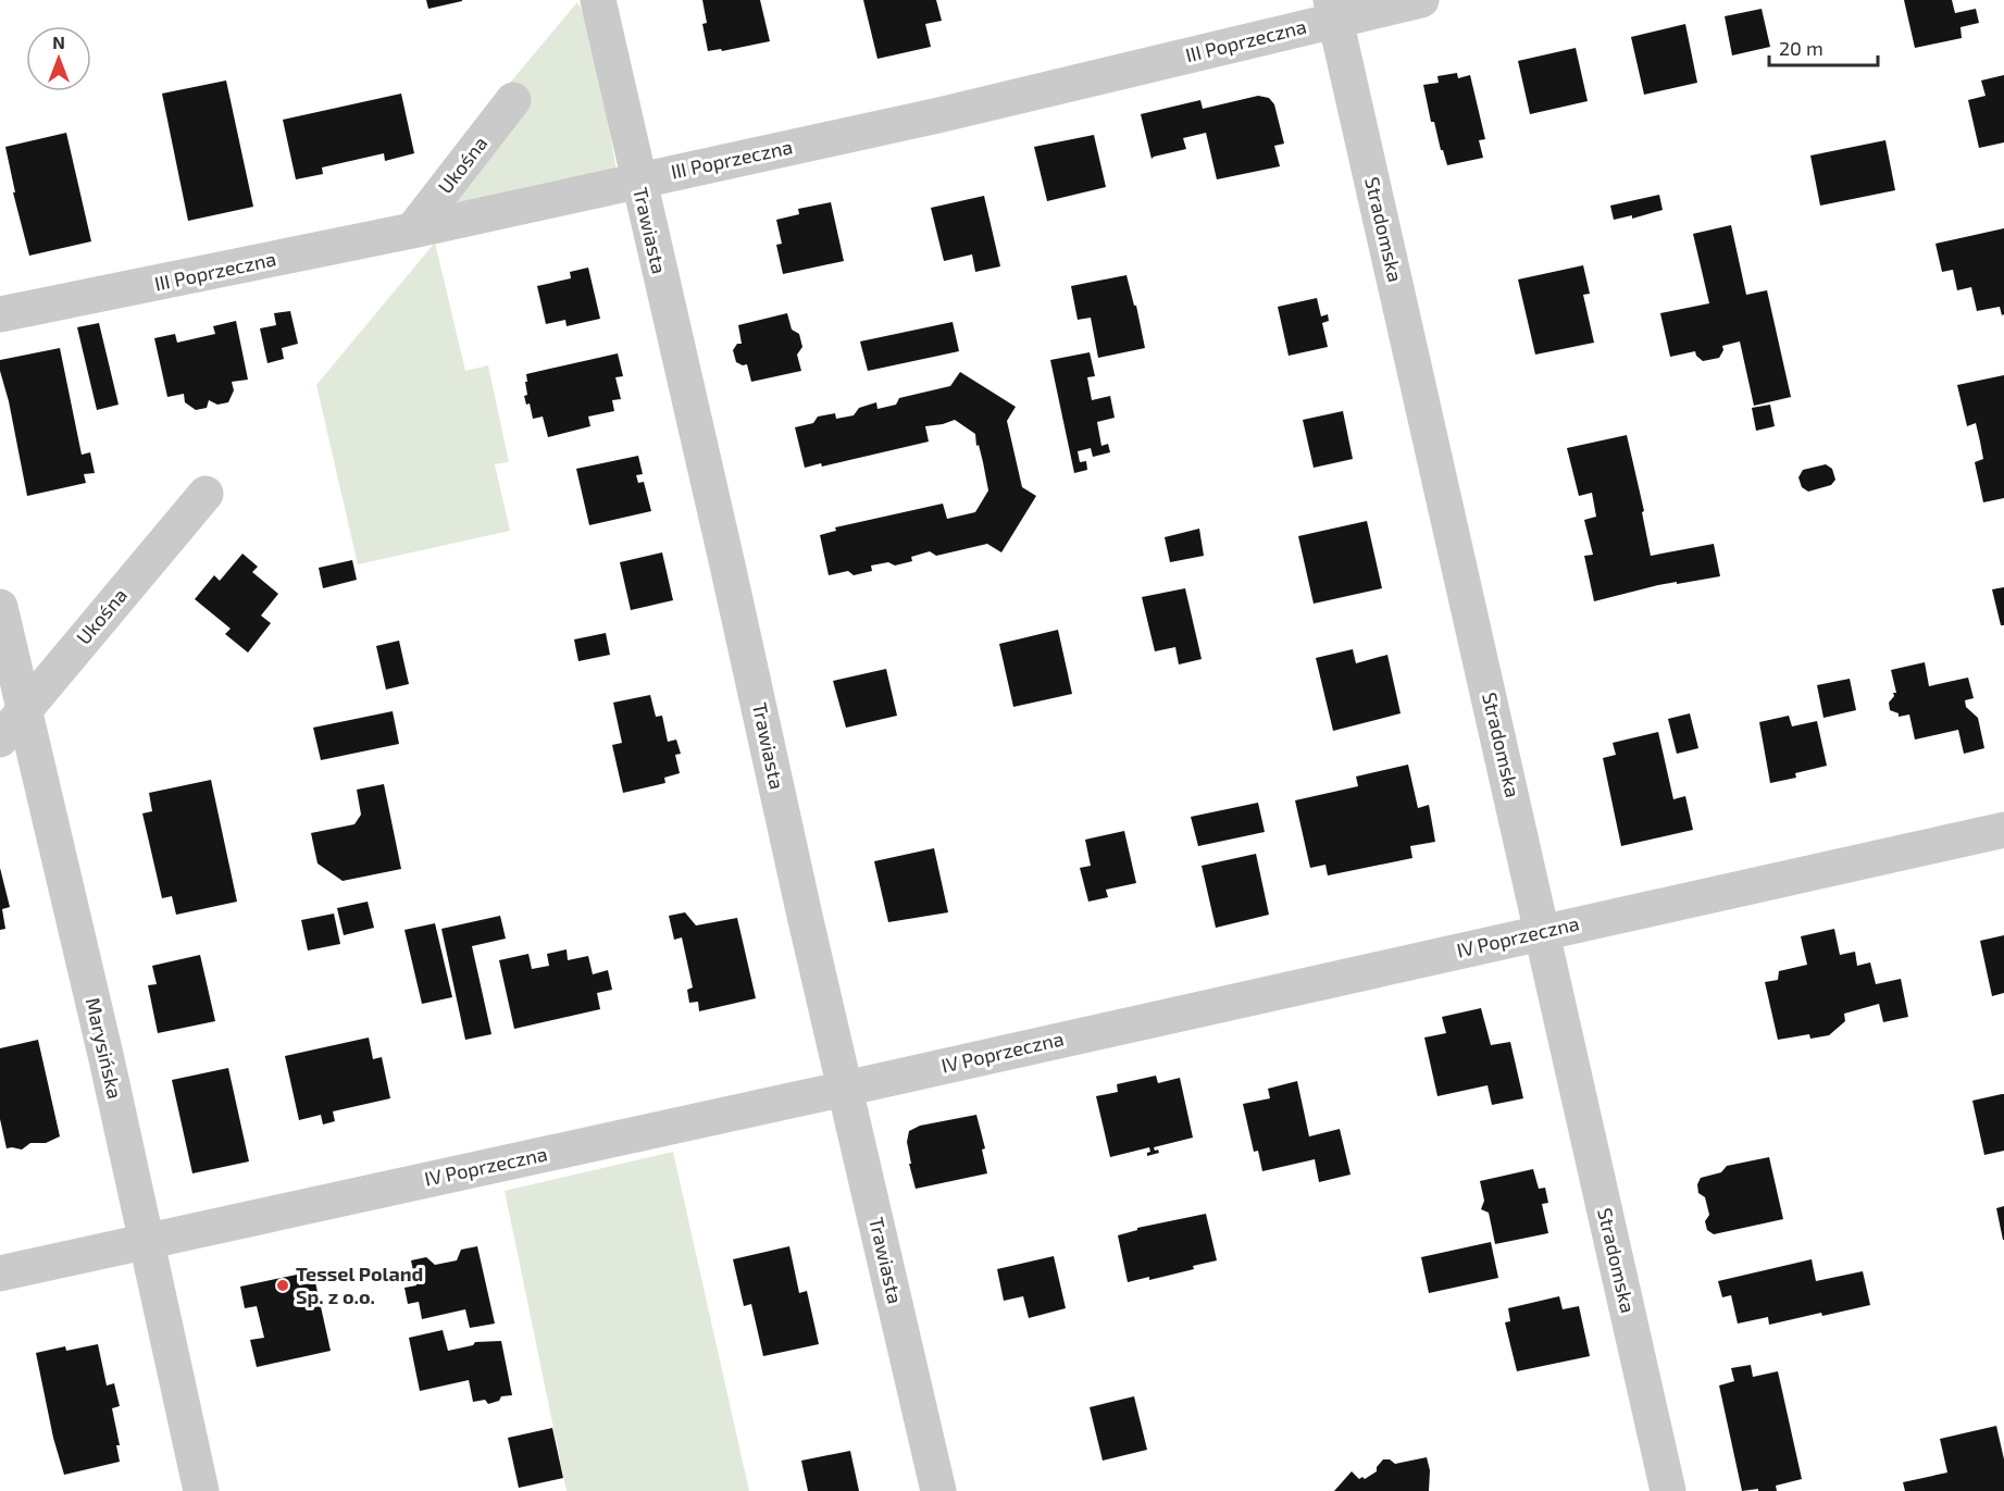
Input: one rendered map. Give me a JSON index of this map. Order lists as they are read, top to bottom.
{
  "streets": {
    "street": [
      "III Poprzeczna",
      "Ukośna",
      "Stradomska",
      "Trawiasta",
      "IV Poprzeczna",
      "Marysińska"
    ]
  },
  "crossings": [
    ["III Poprzeczna", "Ukośna"],
    ["III Poprzeczna", "Stradomska"],
    ["III Poprzeczna", "Trawiasta"],
    ["Ukośna", "Marysińska"],
    ["Stradomska", "IV Poprzeczna"],
    ["Trawiasta", "IV Poprzeczna"],
    ["IV Poprzeczna", "Marysińska"]
  ],
  "places": ["Tessel Poland Sp. z o.o."],
  "scale_bar": "20 m",
  "north": "top"
}
